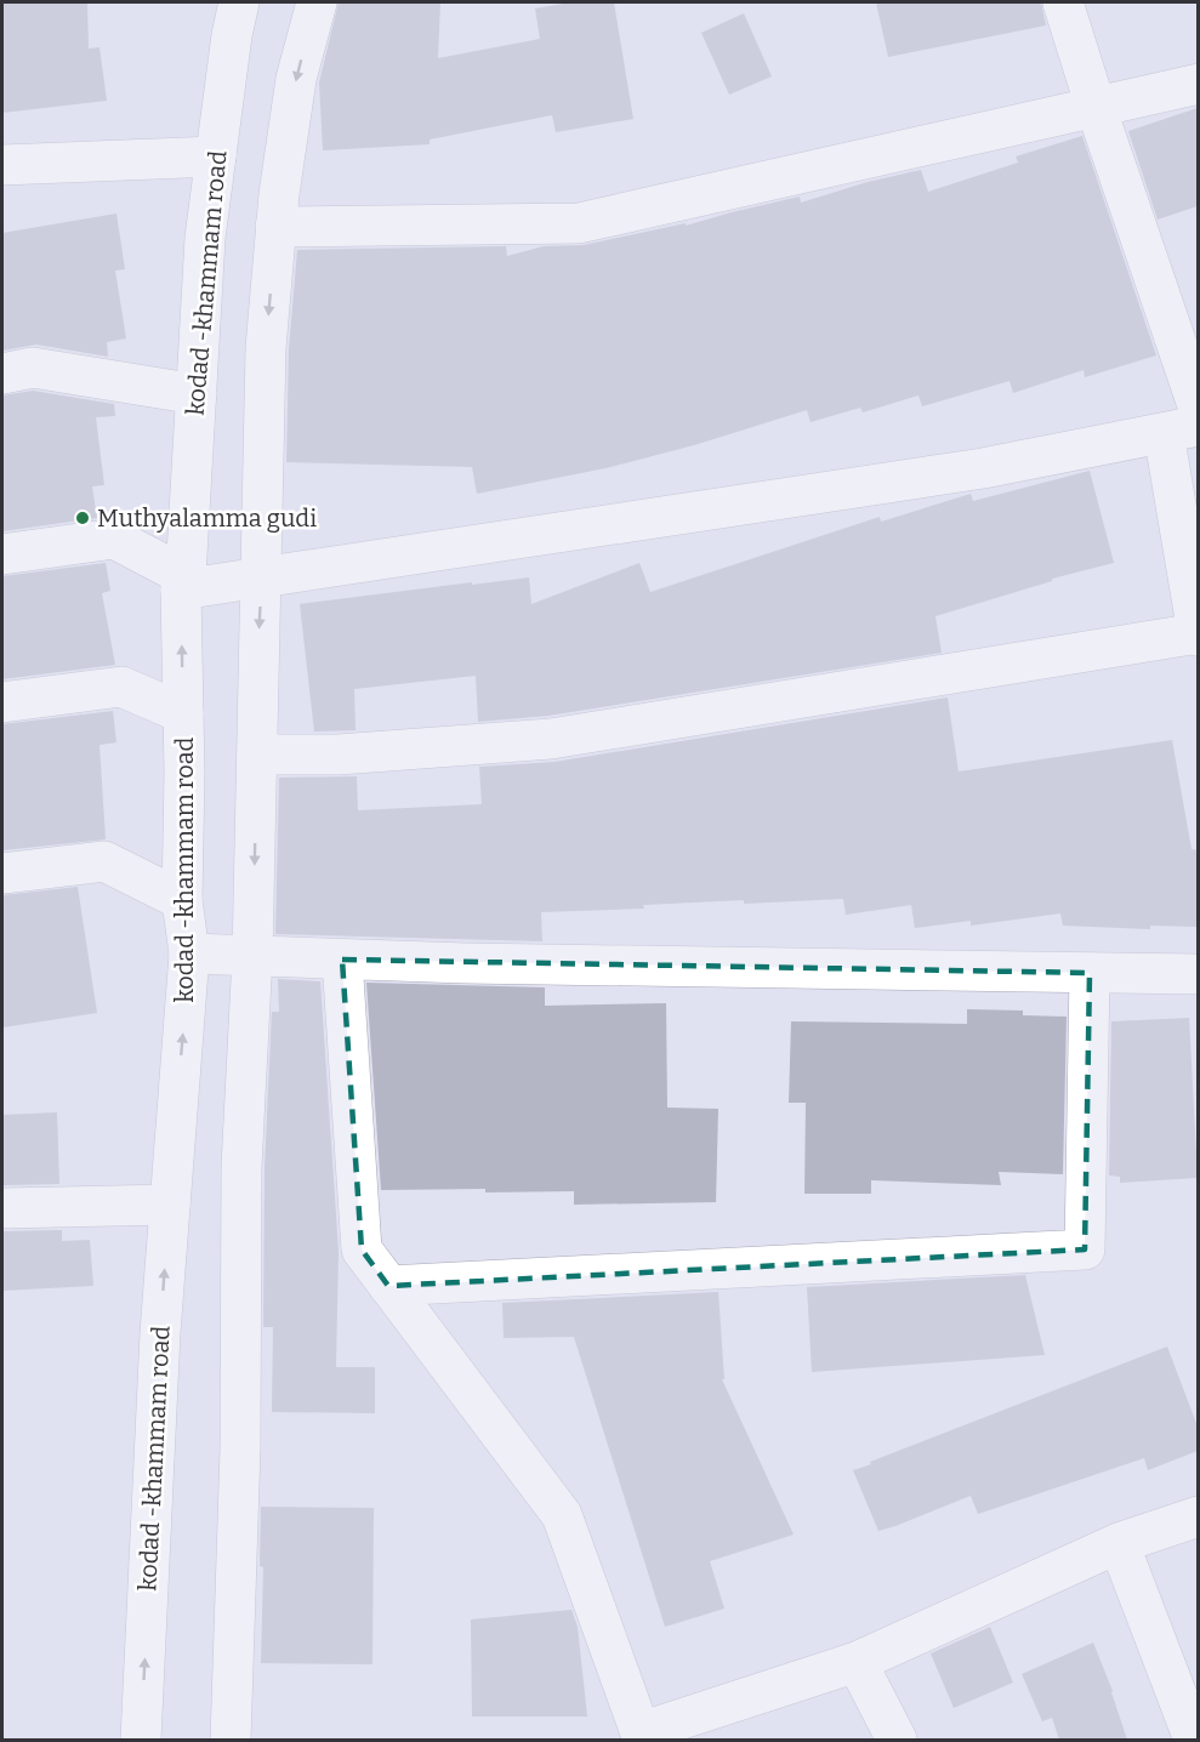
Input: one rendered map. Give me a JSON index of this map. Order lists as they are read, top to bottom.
{
  "streets": {
    "street": ["kodad -khammam road"]
  },
  "places": ["Muthyalamma gudi"]
}
